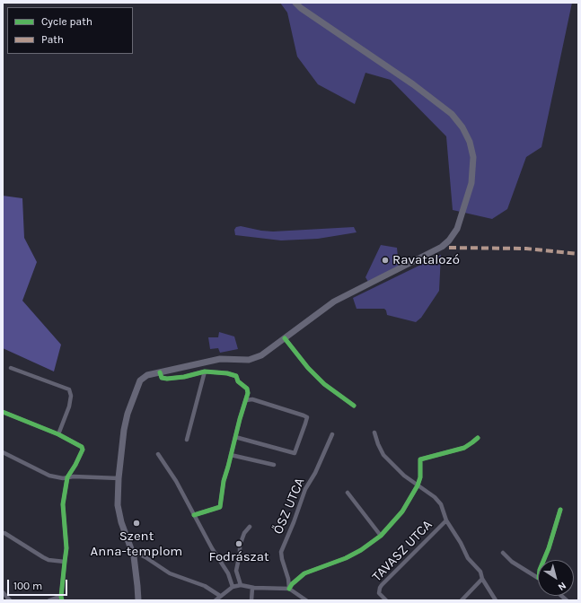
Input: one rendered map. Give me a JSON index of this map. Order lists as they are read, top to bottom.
{
  "streets": {
    "street": ["ŐSZ UTCA", "TAVASZ UTCA"]
  },
  "places": ["Ravatalozó", "Szent Anna-templom", "Fodrászat"],
  "legend": ["Cycle path", "Path"],
  "scale_bar": "100 m",
  "north": "bottom right"
}
